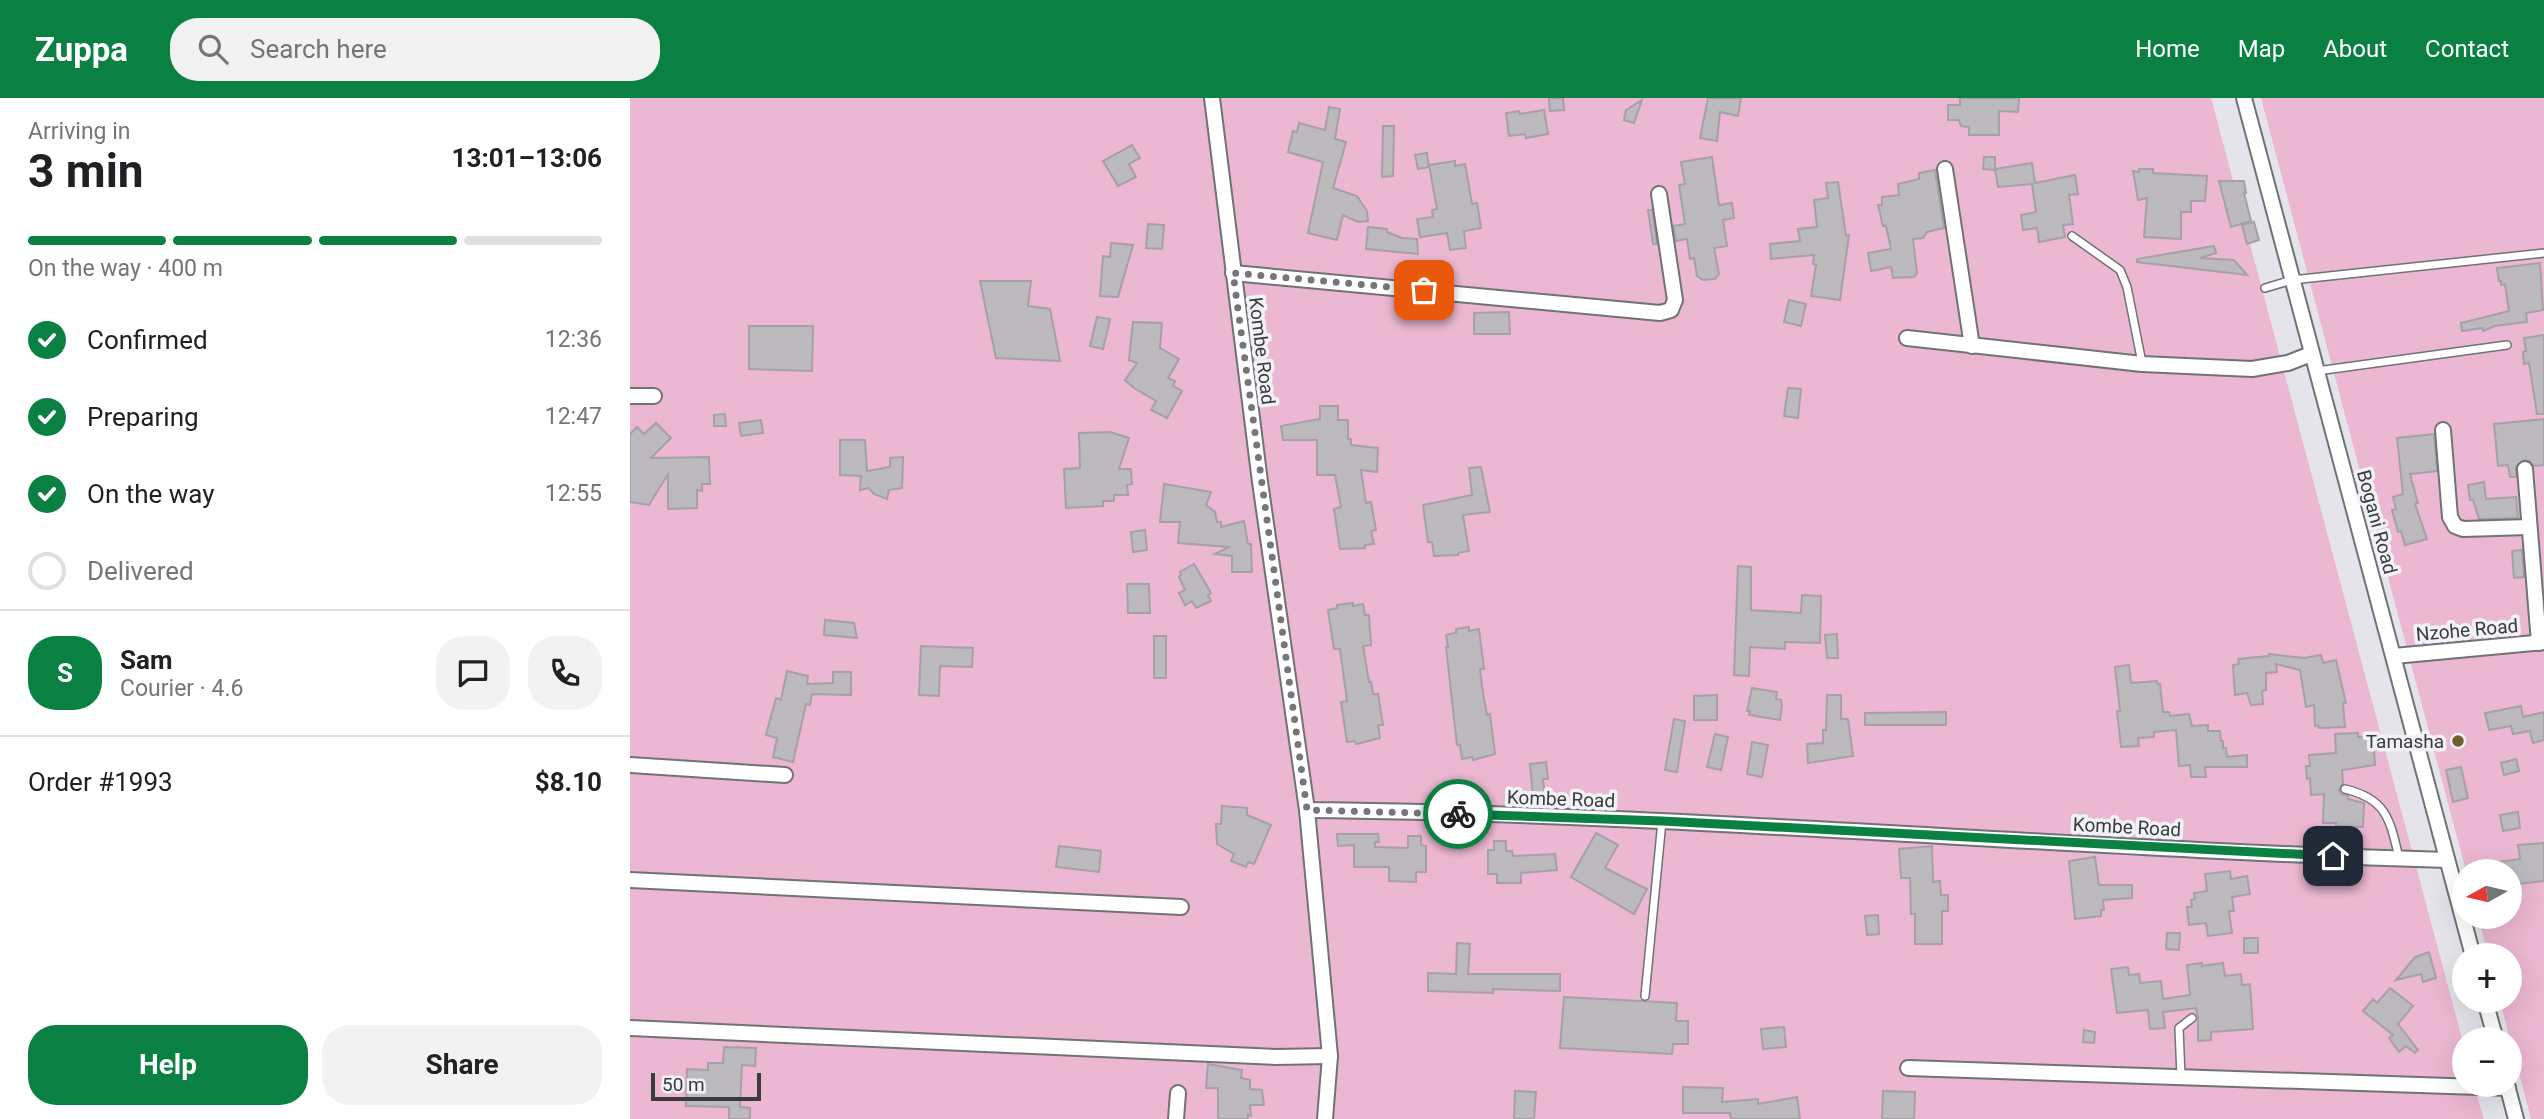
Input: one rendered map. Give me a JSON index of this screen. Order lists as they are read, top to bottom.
{
  "streets": {
    "street": ["Kombe Road", "Bogani Road", "Nzohe Road"]
  },
  "crossings": [
    ["Kombe Road", "Bogani Road"],
    ["Bogani Road", "Nzohe Road"]
  ],
  "places": ["Tamasha"],
  "scale_bar": "50 m",
  "north": "left",
  "page": {
    "header": "Zuppa",
    "search": "Search here",
    "nav": [
      "Home",
      "Map",
      "About",
      "Contact"
    ],
    "heading": ["3 min", "Arriving in", "13:01–13:06"],
    "panel": [
      "Sam",
      "Courier · 4.6",
      "Order #1993",
      "$8.10"
    ],
    "bar": "On the way · 400 m",
    "list": [
      ["Confirmed", "12:36"],
      ["Preparing", "12:47"],
      ["On the way", "12:55"],
      "Delivered"
    ],
    "round": "S",
    "map_buttons": ["+", "−"],
    "buttons": ["Help", "Share"],
    "scale": "50 m"
  }
}
